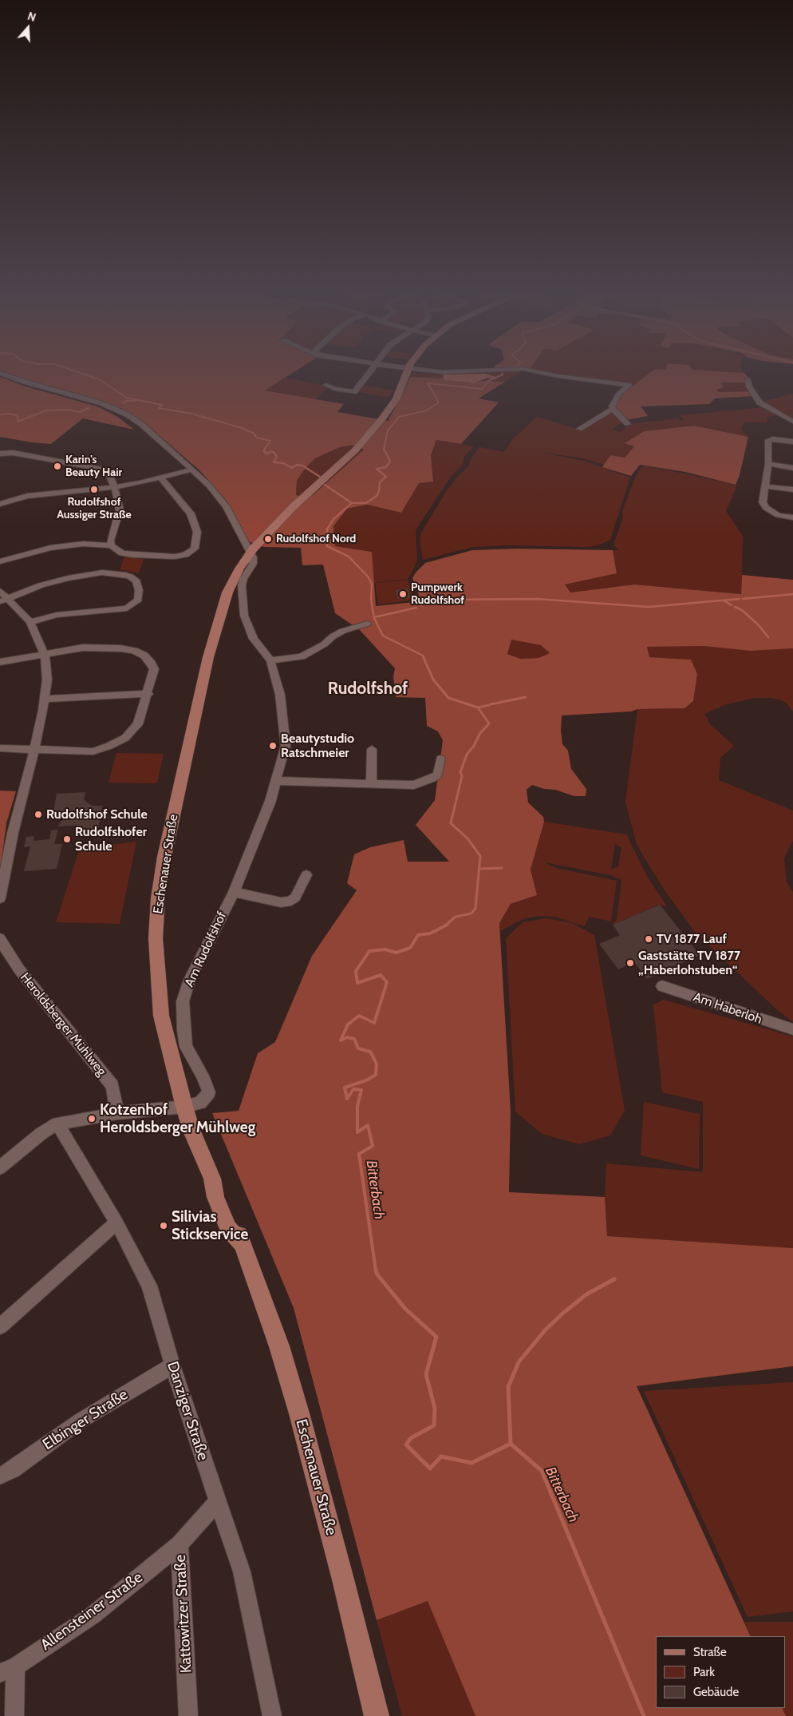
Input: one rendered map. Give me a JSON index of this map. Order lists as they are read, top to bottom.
{
  "streets": {
    "main road": ["Eschenauer Straße"],
    "street": [
      "Am Rudolfshof",
      "Am Haberloh",
      "Heroldsberger Mühlweg",
      "Danziger Straße",
      "Elbinger Straße",
      "Allensteiner Straße",
      "Kattowitzer Straße"
    ]
  },
  "crossings": [
    ["Eschenauer Straße", "Am Rudolfshof"],
    ["Danziger Straße", "Elbinger Straße"],
    ["Danziger Straße", "Kattowitzer Straße"],
    ["Allensteiner Straße", "Kattowitzer Straße"]
  ],
  "districts": ["Rudolfshof"],
  "water": ["Bitterbach"],
  "places": [
    "Karin's Beauty Hair",
    "Rudolfshof Aussiger Straße",
    "Rudolfshof Nord",
    "Pumpwerk Rudolfshof",
    "Beautystudio Ratschmeier",
    "Rudolfshof Schule",
    "Rudolfshofer Schule",
    "TV 1877 Lauf",
    "Gaststätte TV 1877 „Haberlohstuben“",
    "Kotzenhof Heroldsberger Mühlweg",
    "Silivias Stickservice"
  ],
  "legend": ["Straße", "Park", "Gebäude"],
  "north": "top"
}
